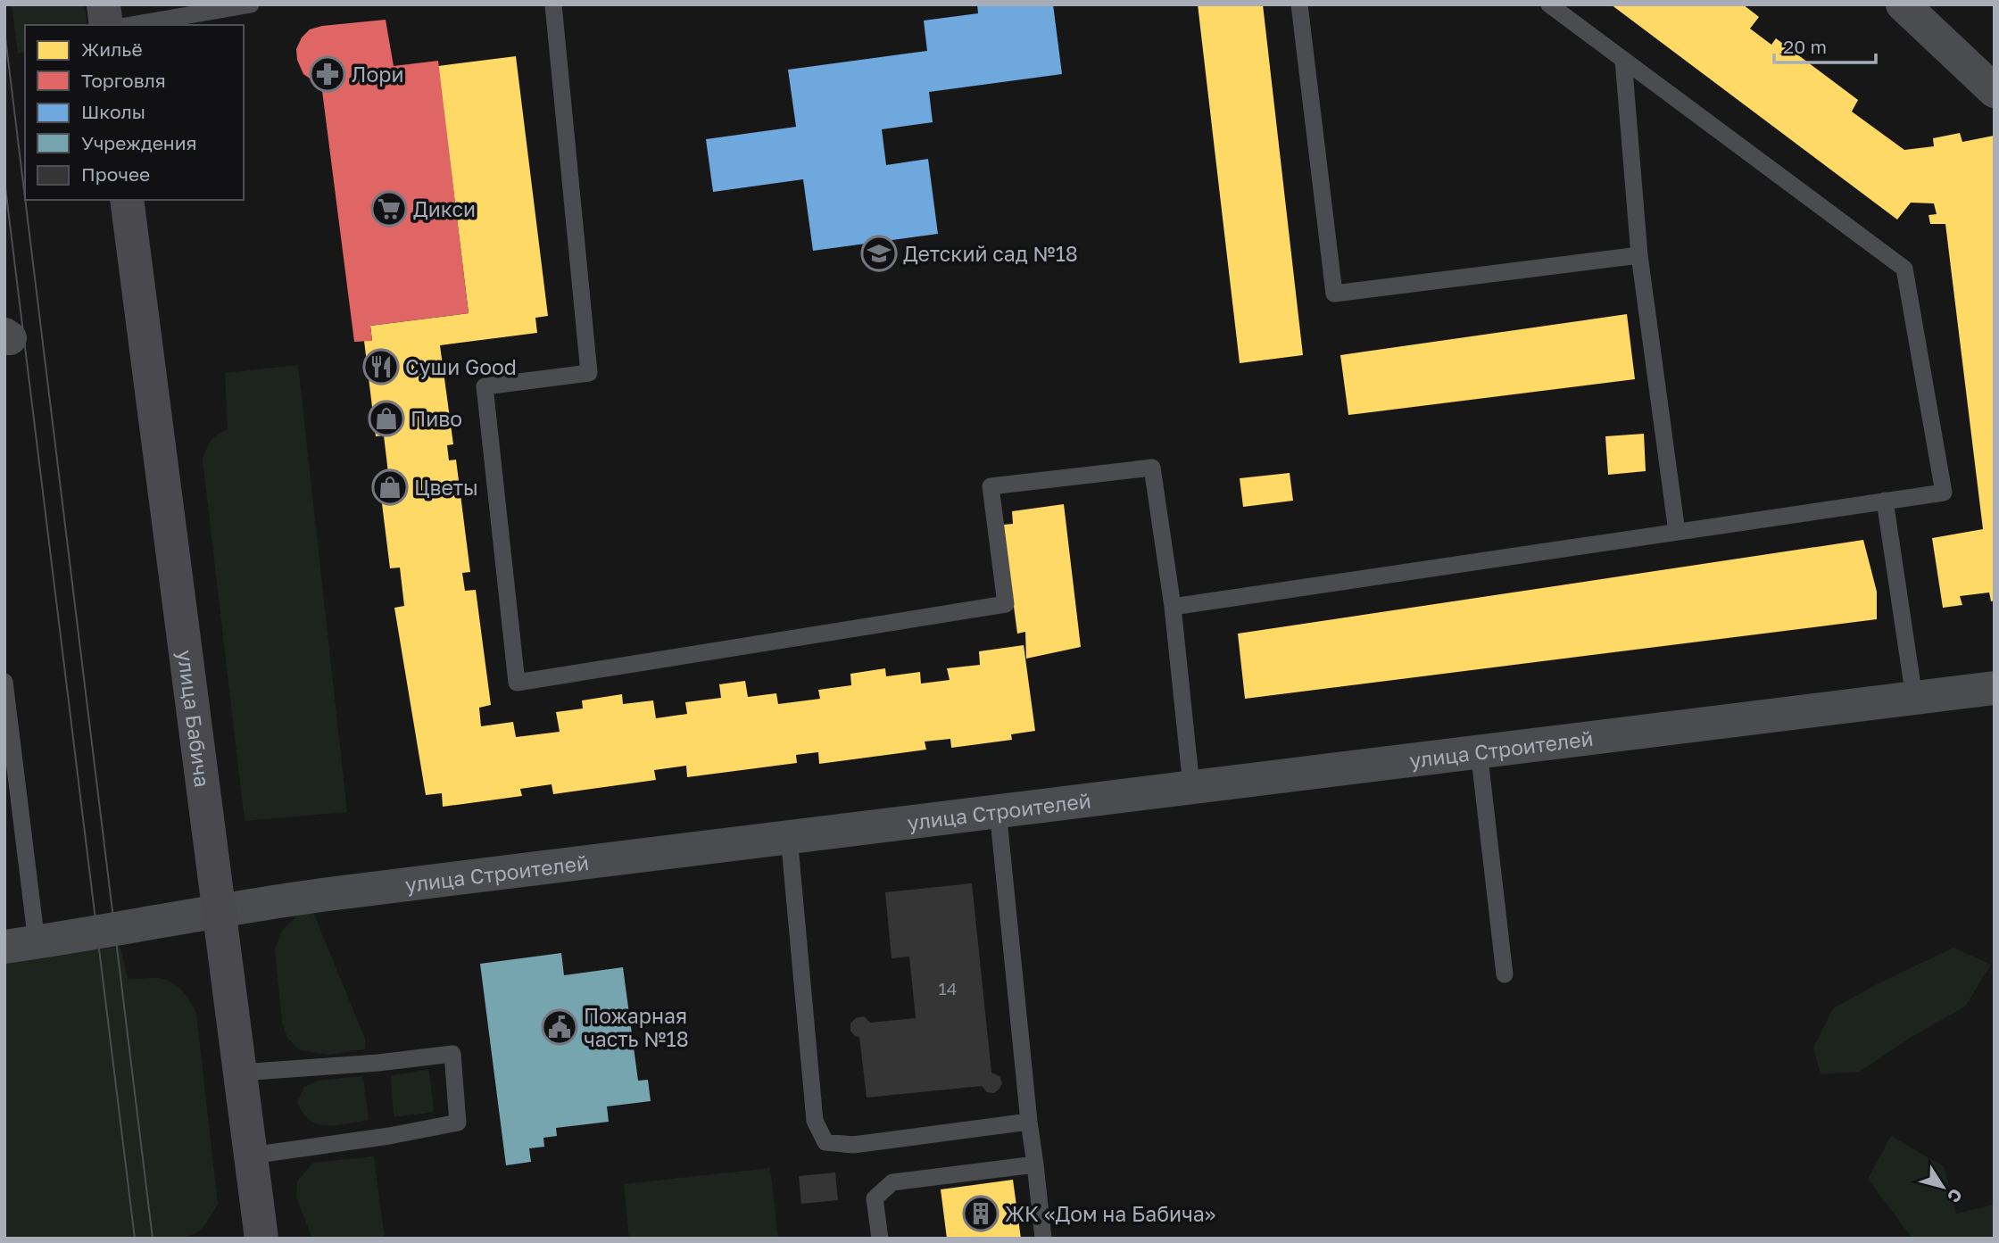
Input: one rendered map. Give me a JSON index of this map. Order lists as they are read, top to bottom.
{
  "streets": {
    "street": ["улица Бабича", "улица Строителей"]
  },
  "crossings": [
    ["улица Бабича", "улица Строителей"]
  ],
  "places": {
    "pharmacy": ["Лори"],
    "supermarket": ["Дикси"],
    "school or university": ["Детский сад №18"],
    "restaurant": ["Суши Good"],
    "shop": ["Пиво", "Цветы"],
    "public building": ["Пожарная часть №18"],
    "building": ["ЖК «Дом на Бабича»"]
  },
  "house_numbers": ["14"],
  "legend": [
    "Жильё",
    "Торговля",
    "Школы",
    "Учреждения",
    "Прочее"
  ],
  "scale_bar": "20 m",
  "north": "bottom right"
}
